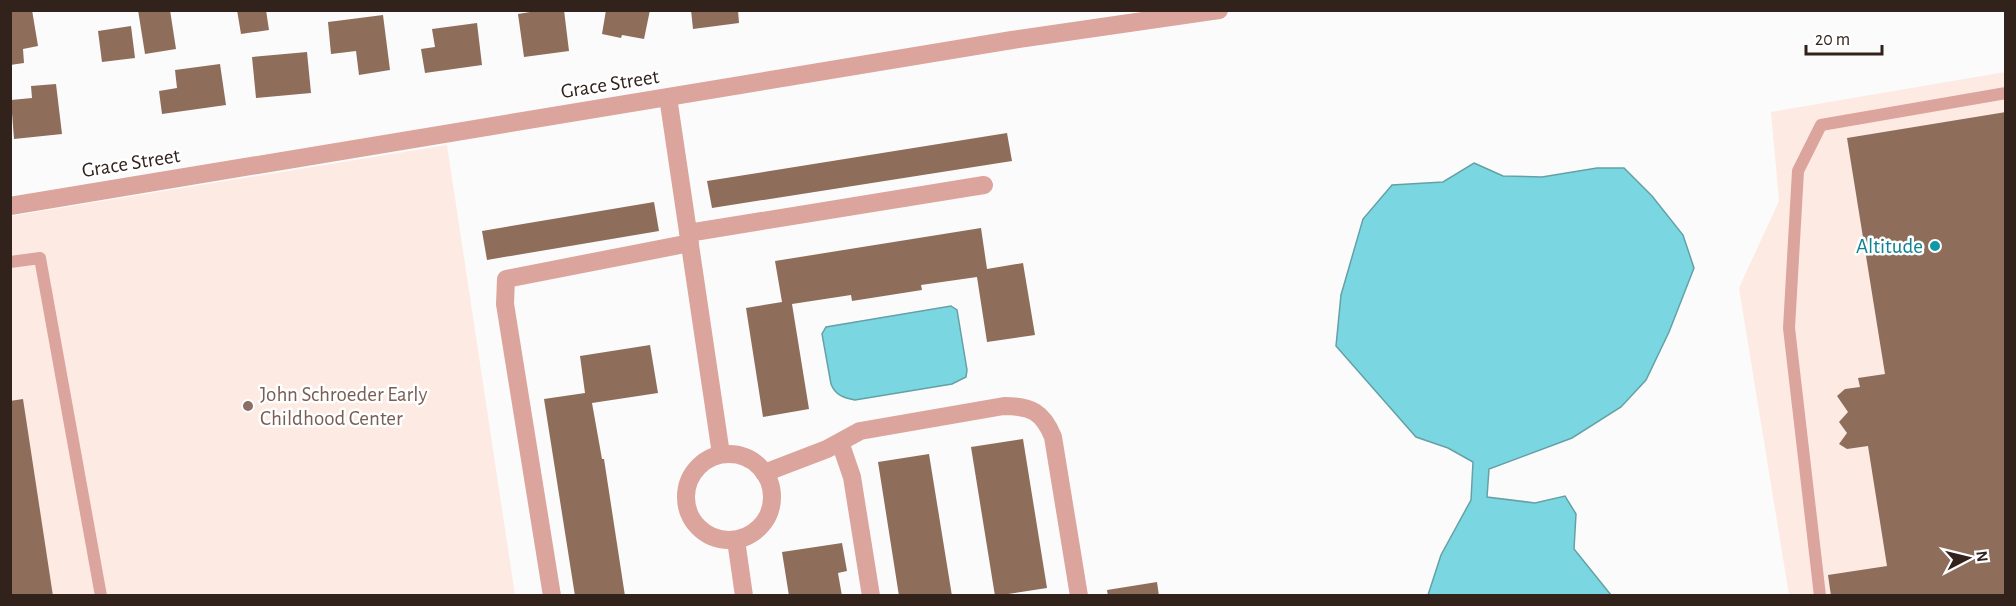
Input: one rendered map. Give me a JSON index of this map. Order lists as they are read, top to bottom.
{
  "streets": {
    "street": ["Grace Street"]
  },
  "places": ["Altitude", "John Schroeder Early Childhood Center"],
  "scale_bar": "20 m",
  "north": "right"
}
